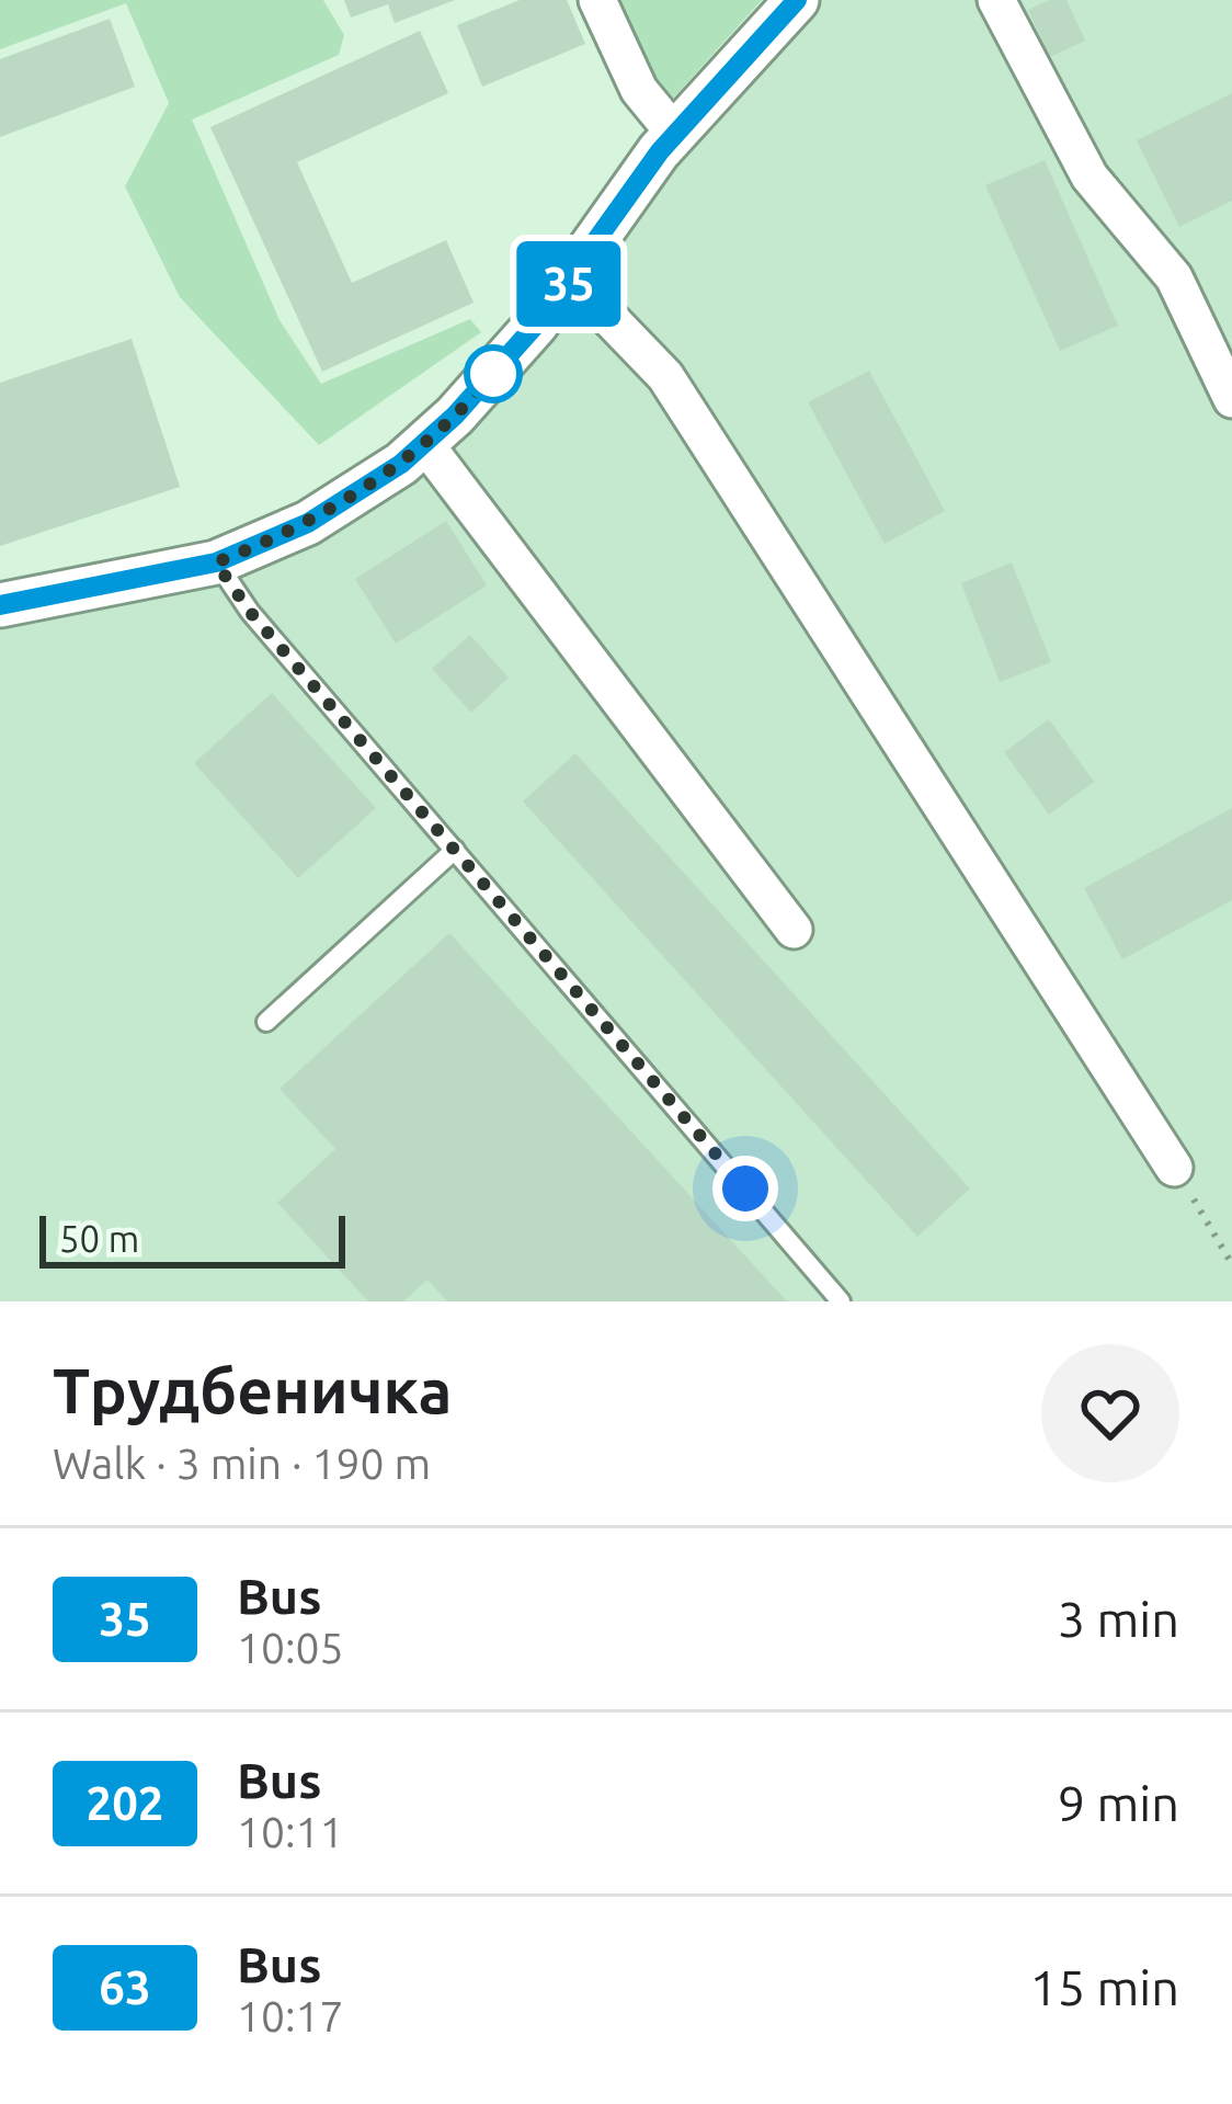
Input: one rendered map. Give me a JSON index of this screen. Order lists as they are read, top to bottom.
{
  "lines": ["bus line 35"],
  "scale_bar": "50 m",
  "page": {
    "on_map": "35",
    "scale": "50 m",
    "heading": ["Трудбеничка", "Walk · 3 min · 190 m"],
    "list": [
      {
        "mark": "35",
        "name": "Bus",
        "note": "10:05",
        "value": "3 min"
      },
      {
        "mark": "202",
        "name": "Bus",
        "note": "10:11",
        "value": "9 min"
      },
      {
        "mark": "63",
        "name": "Bus",
        "note": "10:17",
        "value": "15 min"
      }
    ]
  }
}
